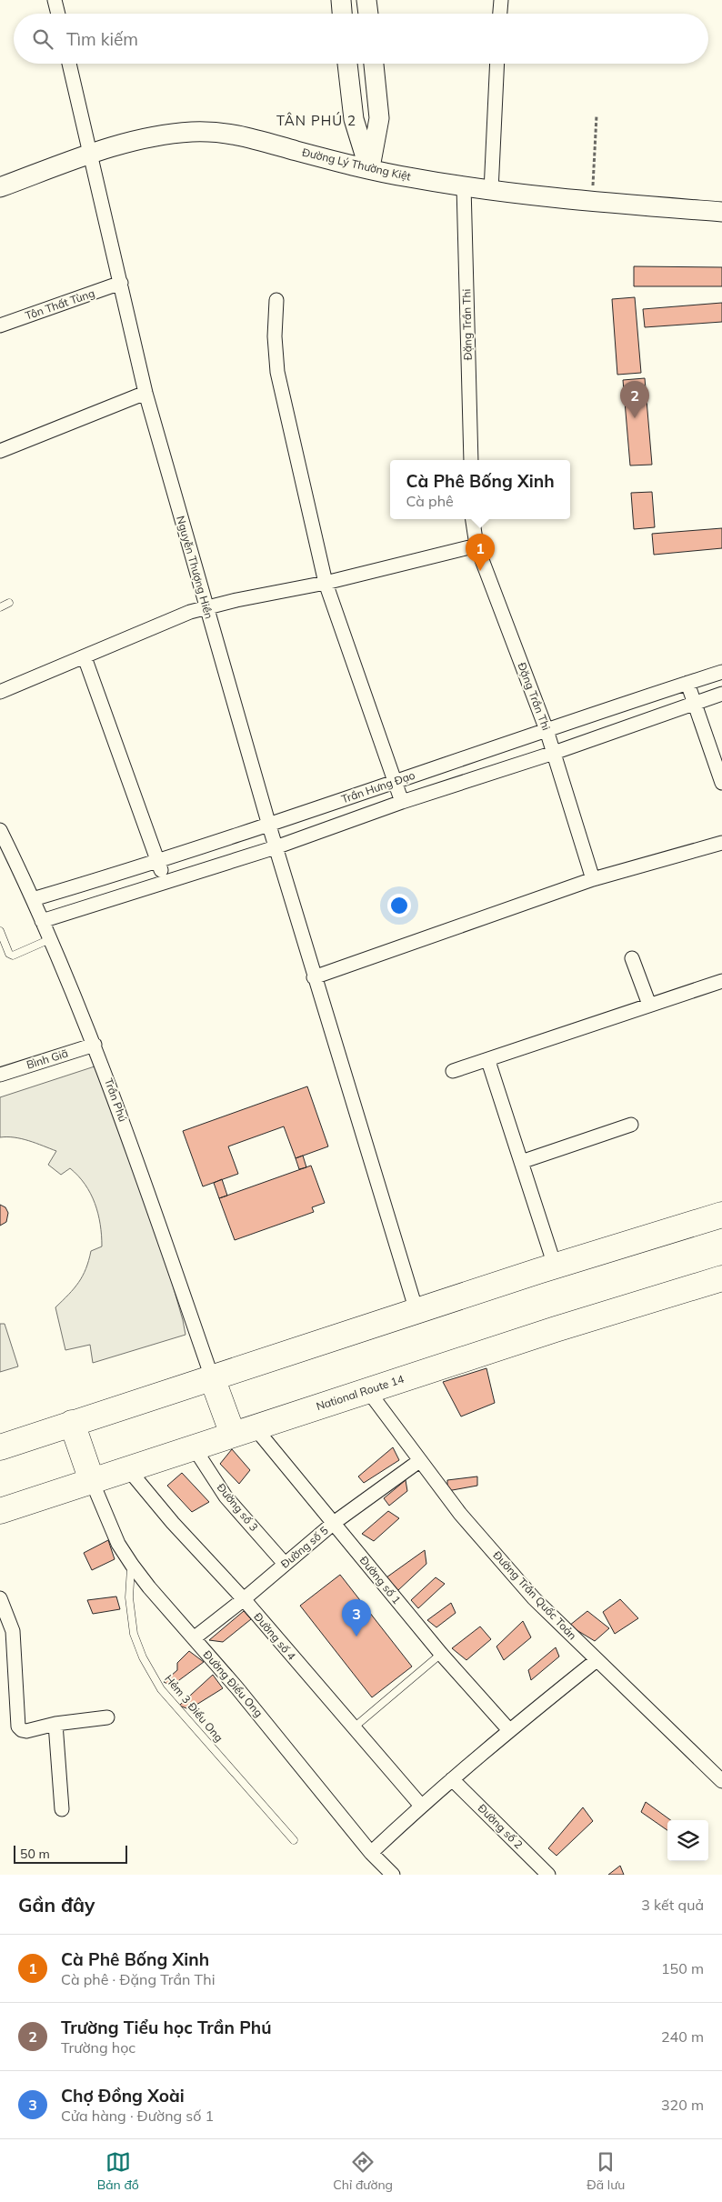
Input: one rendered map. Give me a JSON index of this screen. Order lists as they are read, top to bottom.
{
  "streets": {
    "highway": ["National Route 14"],
    "street": [
      "Đường Lý Thường Kiệt",
      "Tôn Thất Tùng",
      "Đặng Trần Thi",
      "Nguyễn Thượng Hiền",
      "Trần Hưng Đạo",
      "Bình Giã",
      "Trần Phú",
      "Đường số 3",
      "Đường số 5",
      "Đường số 1",
      "Đường Trần Quốc Toản",
      "Đường số 4",
      "Đường Điểu Ong",
      "Đường số 2"
    ],
    "lane": ["Hẻm 3 Điểu Ong"]
  },
  "crossings": [
    ["Đường Lý Thường Kiệt", "Đặng Trần Thi"],
    ["Đường Lý Thường Kiệt", "Nguyễn Thượng Hiền"],
    ["Tôn Thất Tùng", "Nguyễn Thượng Hiền"],
    ["Đặng Trần Thi", "Trần Hưng Đạo"],
    ["Nguyễn Thượng Hiền", "Trần Hưng Đạo"],
    ["Trần Hưng Đạo", "Trần Phú"],
    ["Bình Giã", "Trần Phú"],
    ["National Route 14", "Đường số 3"],
    ["National Route 14", "Đường số 1"],
    ["National Route 14", "Đường Trần Quốc Toản"],
    ["National Route 14", "Đường số 4"],
    ["National Route 14", "Đường Điểu Ong"],
    ["Đường số 3", "Đường số 5"],
    ["Đường số 5", "Đường số 1"],
    ["Đường số 5", "Đường Trần Quốc Toản"],
    ["Đường số 5", "Đường số 4"],
    ["Đường số 5", "Đường Điểu Ong"],
    ["Đường Điểu Ong", "Hẻm 3 Điểu Ong"]
  ],
  "districts": ["TÂN PHÚ 2"],
  "scale_bar": "50 m",
  "page": {
    "search": "Tìm kiếm",
    "pins": ["2", "1", "3"],
    "popup": ["Cà Phê Bống Xinh", "Cà phê"],
    "scale": "50 m",
    "heading": ["Gần đây", "3 kết quả"],
    "list": [
      {
        "mark": "1",
        "name": "Cà Phê Bống Xinh",
        "note": "Cà phê · Đặng Trần Thi",
        "value": "150 m"
      },
      {
        "mark": "2",
        "name": "Trường Tiểu học Trần Phú",
        "note": "Trường học",
        "value": "240 m"
      },
      {
        "mark": "3",
        "name": "Chợ Đồng Xoài",
        "note": "Cửa hàng · Đường số 1",
        "value": "320 m"
      }
    ],
    "nav": ["Bản đồ", "Chỉ đường", "Đã lưu"]
  }
}
